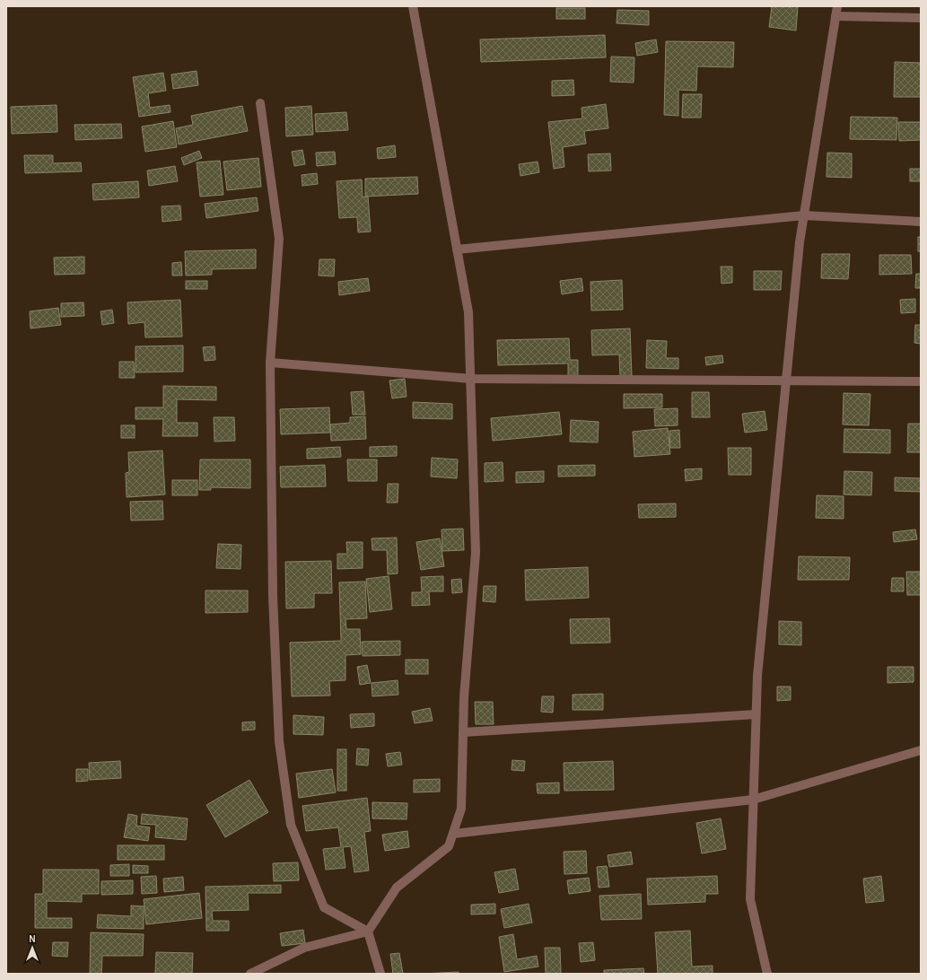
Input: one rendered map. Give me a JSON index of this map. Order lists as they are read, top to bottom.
{
  "north": "top"
}
